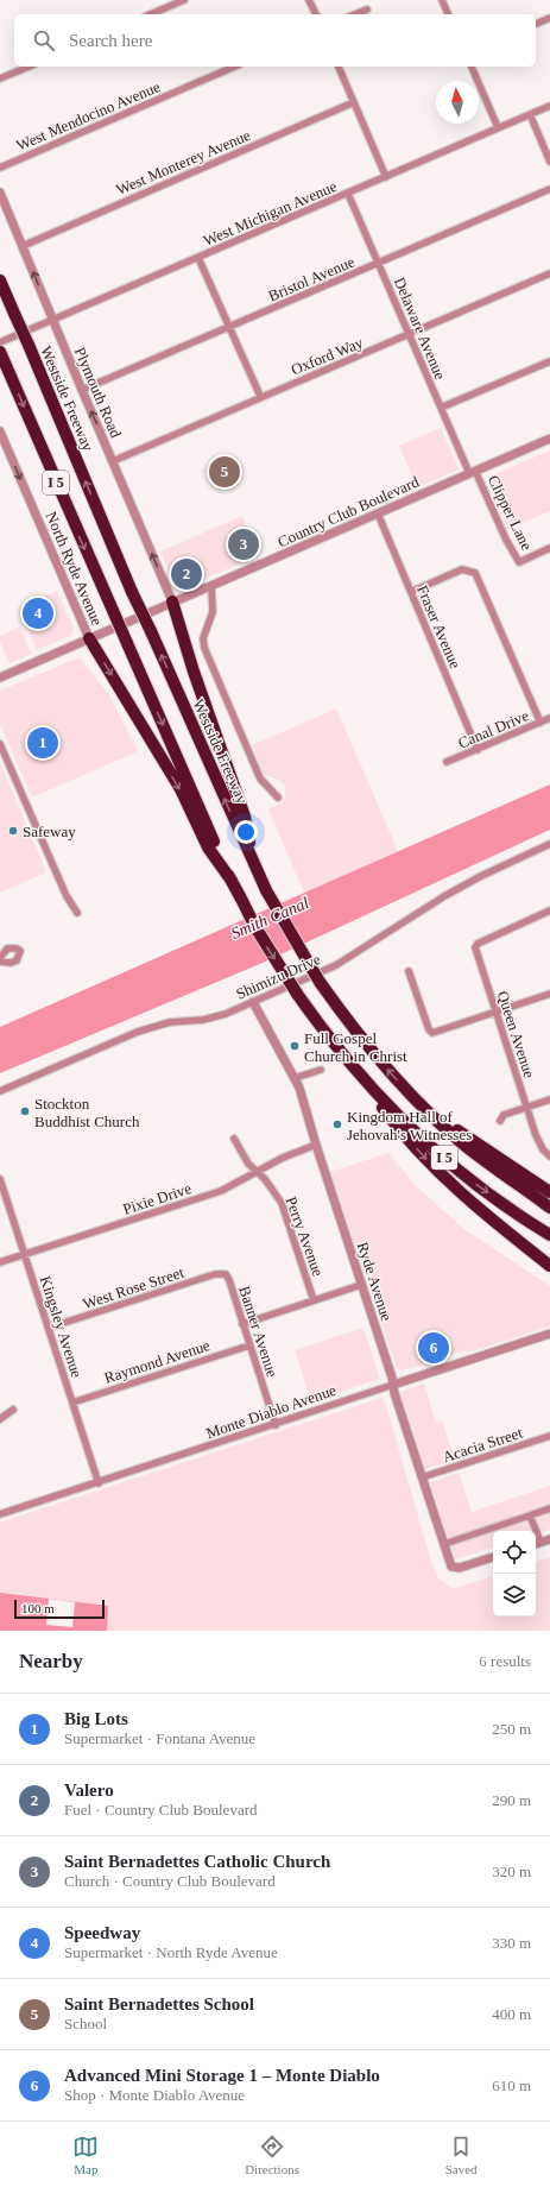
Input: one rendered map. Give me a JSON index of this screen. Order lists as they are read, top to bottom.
{
  "streets": {
    "highway": ["Westside Freeway", "I 5"],
    "street": [
      "West Mendocino Avenue",
      "West Monterey Avenue",
      "West Michigan Avenue",
      "Bristol Avenue",
      "Delaware Avenue",
      "Oxford Way",
      "Plymouth Road",
      "Country Club Boulevard",
      "Clipper Lane",
      "North Ryde Avenue",
      "Fraser Avenue",
      "Canal Drive",
      "Shimizu Drive",
      "Queen Avenue",
      "Pixie Drive",
      "Perry Avenue",
      "Ryde Avenue",
      "West Rose Street",
      "Kingsley Avenue",
      "Banner Avenue",
      "Raymond Avenue",
      "Monte Diablo Avenue",
      "Acacia Street"
    ]
  },
  "crossings": [
    ["West Monterey Avenue", "Plymouth Road"],
    ["West Michigan Avenue", "Delaware Avenue"],
    ["West Michigan Avenue", "Plymouth Road"],
    ["Bristol Avenue", "Delaware Avenue"],
    ["Bristol Avenue", "Plymouth Road"],
    ["Delaware Avenue", "Oxford Way"],
    ["Delaware Avenue", "Country Club Boulevard"],
    ["Delaware Avenue", "Clipper Lane"],
    ["Oxford Way", "Plymouth Road"],
    ["Plymouth Road", "Country Club Boulevard"],
    ["Country Club Boulevard", "Clipper Lane"],
    ["Country Club Boulevard", "North Ryde Avenue"],
    ["Country Club Boulevard", "Fraser Avenue"],
    ["Fraser Avenue", "Canal Drive"],
    ["Shimizu Drive", "Ryde Avenue"],
    ["Pixie Drive", "Perry Avenue"],
    ["Pixie Drive", "Ryde Avenue"],
    ["Pixie Drive", "Kingsley Avenue"],
    ["Ryde Avenue", "Monte Diablo Avenue"],
    ["Ryde Avenue", "Acacia Street"],
    ["West Rose Street", "Kingsley Avenue"],
    ["West Rose Street", "Banner Avenue"],
    ["Kingsley Avenue", "Raymond Avenue"],
    ["Kingsley Avenue", "Monte Diablo Avenue"],
    ["Banner Avenue", "Raymond Avenue"],
    ["Banner Avenue", "Monte Diablo Avenue"]
  ],
  "one_way": ["Plymouth Road", "North Ryde Avenue"],
  "water": ["Smith Canal"],
  "places": [
    "Safeway",
    "Full Gospel Church in Christ",
    "Stockton Buddhist Church",
    "Kingdom Hall of Jehovah's Witnesses"
  ],
  "scale_bar": "100 m",
  "north": "top",
  "page": {
    "search": "Search here",
    "pins": [
      "5",
      "3",
      "2",
      "4",
      "1",
      "6"
    ],
    "scale": "100 m",
    "heading": ["Nearby", "6 results"],
    "list": [
      {
        "mark": "1",
        "name": "Big Lots",
        "note": "Supermarket · Fontana Avenue",
        "value": "250 m"
      },
      {
        "mark": "2",
        "name": "Valero",
        "note": "Fuel · Country Club Boulevard",
        "value": "290 m"
      },
      {
        "mark": "3",
        "name": "Saint Bernadettes Catholic Church",
        "note": "Church · Country Club Boulevard",
        "value": "320 m"
      },
      {
        "mark": "4",
        "name": "Speedway",
        "note": "Supermarket · North Ryde Avenue",
        "value": "330 m"
      },
      {
        "mark": "5",
        "name": "Saint Bernadettes School",
        "note": "School",
        "value": "400 m"
      },
      {
        "mark": "6",
        "name": "Advanced Mini Storage 1 – Monte Diablo",
        "note": "Shop · Monte Diablo Avenue",
        "value": "610 m"
      }
    ],
    "nav": ["Map", "Directions", "Saved"]
  }
}
